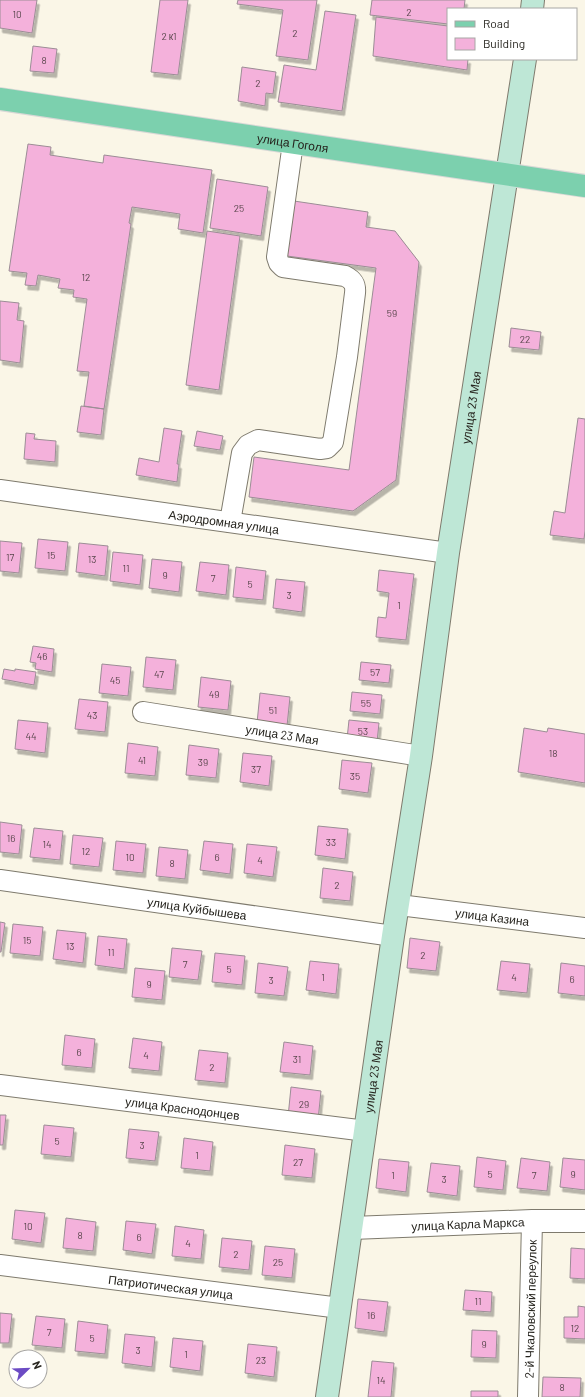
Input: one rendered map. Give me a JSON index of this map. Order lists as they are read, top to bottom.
{
  "streets": {
    "main road": ["улица Гоголя", "улица 23 Мая"],
    "street": [
      "Аэродромная улица",
      "улица Куйбышева",
      "улица Казина",
      "улица Краснодонцев",
      "улица Карла Маркса",
      "Патриотическая улица",
      "2-й Чкаловский переулок"
    ]
  },
  "crossings": [
    ["улица Гоголя", "улица 23 Мая"],
    ["улица 23 Мая", "Аэродромная улица"],
    ["улица 23 Мая", "улица Куйбышева"],
    ["улица 23 Мая", "улица Казина"],
    ["улица 23 Мая", "улица Краснодонцев"],
    ["улица 23 Мая", "улица Карла Маркса"],
    ["улица 23 Мая", "Патриотическая улица"],
    ["улица Карла Маркса", "2-й Чкаловский переулок"]
  ],
  "house_numbers": [
    "2",
    "10",
    "2",
    "2 к1",
    "8",
    "2",
    "25",
    "12",
    "59",
    "22",
    "15",
    "17",
    "13",
    "11",
    "9",
    "7",
    "5",
    "3",
    "1",
    "46",
    "57",
    "47",
    "45",
    "49",
    "55",
    "51",
    "43",
    "53",
    "44",
    "18",
    "41",
    "39",
    "37",
    "35",
    "16",
    "33",
    "14",
    "12",
    "10",
    "6",
    "4",
    "8",
    "2",
    "15",
    "13",
    "11",
    "2",
    "7",
    "5",
    "1",
    "4",
    "6",
    "3",
    "9",
    "6",
    "4",
    "31",
    "2",
    "29",
    "5",
    "3",
    "1",
    "27",
    "5",
    "9",
    "1",
    "7",
    "3",
    "10",
    "8",
    "6",
    "4",
    "2",
    "25",
    "11",
    "16",
    "12",
    "7",
    "5",
    "9",
    "3",
    "1",
    "23",
    "14",
    "8"
  ],
  "legend": ["Road", "Building"],
  "north": "top right"
}
